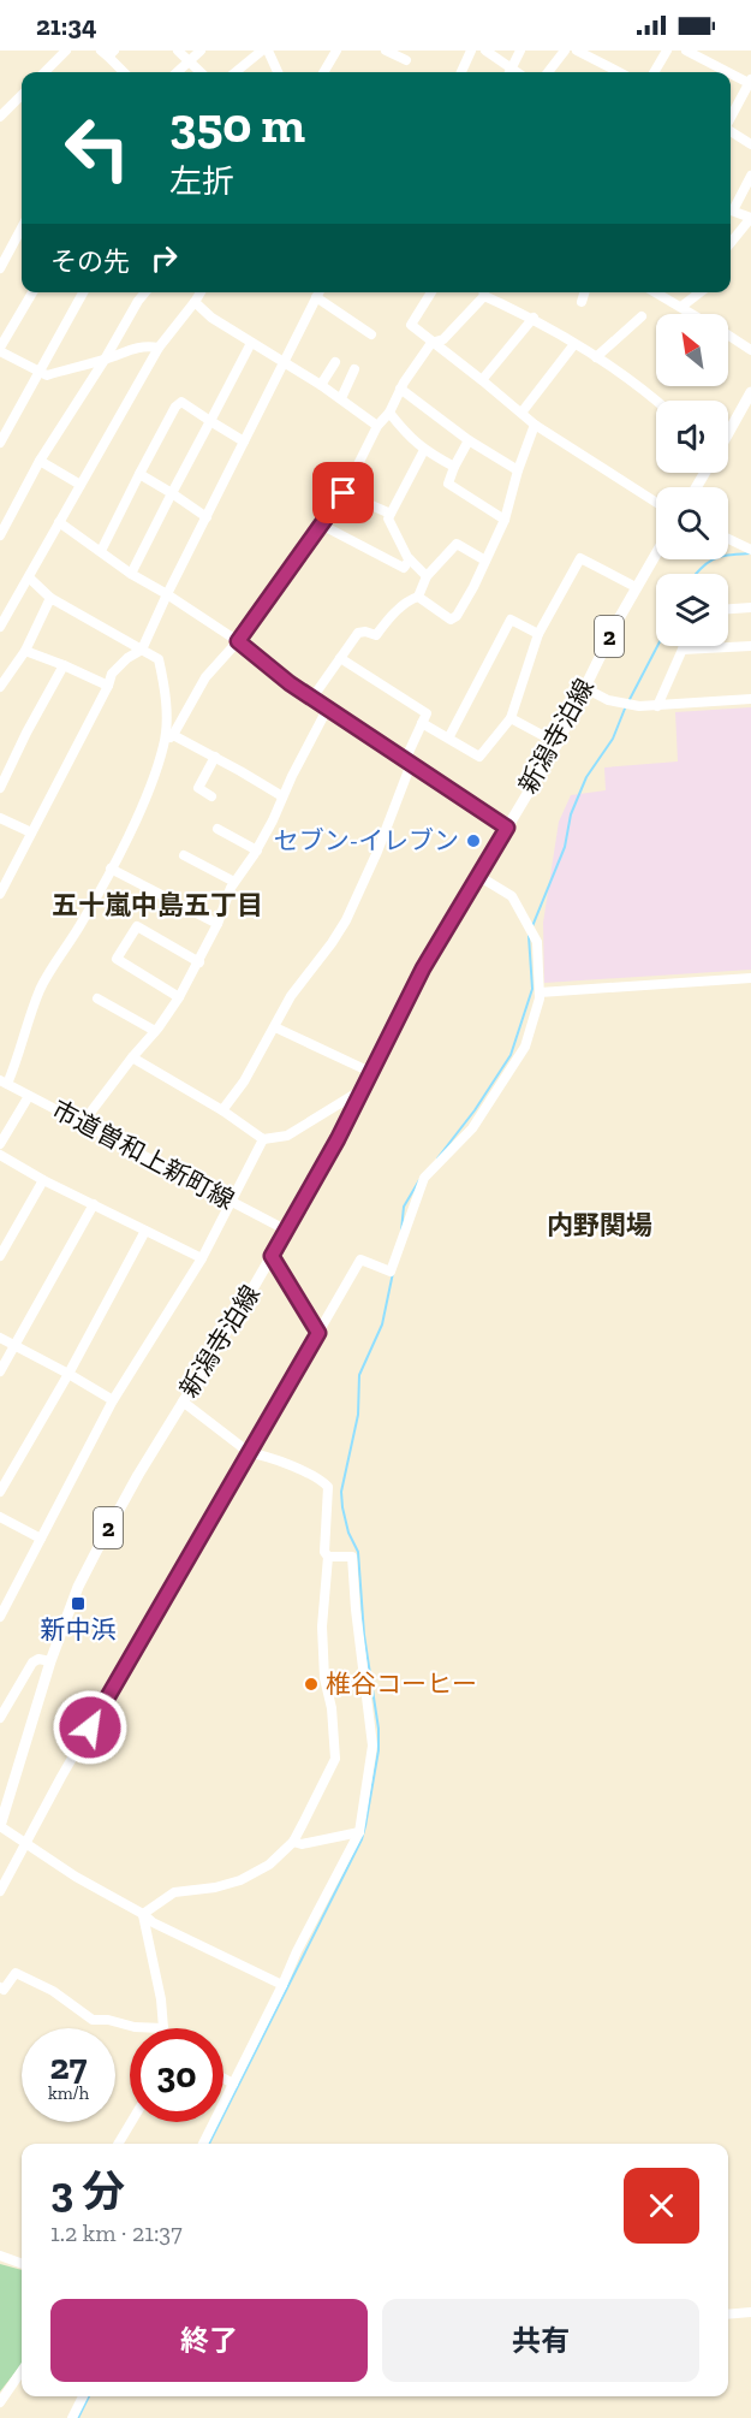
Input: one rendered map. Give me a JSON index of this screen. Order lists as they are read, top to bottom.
{
  "streets": {
    "main road": ["2", "新潟寺泊線"],
    "street": ["市道曽和上新町線"]
  },
  "crossings": [
    ["新潟寺泊線", "市道曽和上新町線"]
  ],
  "districts": ["五十嵐中島五丁目", "内野関場"],
  "places": {
    "other": ["セブン-イレブン", "椎谷コーヒー"],
    "transit": ["新中浜"]
  },
  "north": "top left",
  "page": {
    "status": "21:34",
    "turn": ["350 m", "左折"],
    "then": "その先",
    "speed": "27 km/h",
    "limit": "30",
    "heading": ["3 分", "1.2 km · 21:37"],
    "buttons": ["終了", "共有"]
  }
}
